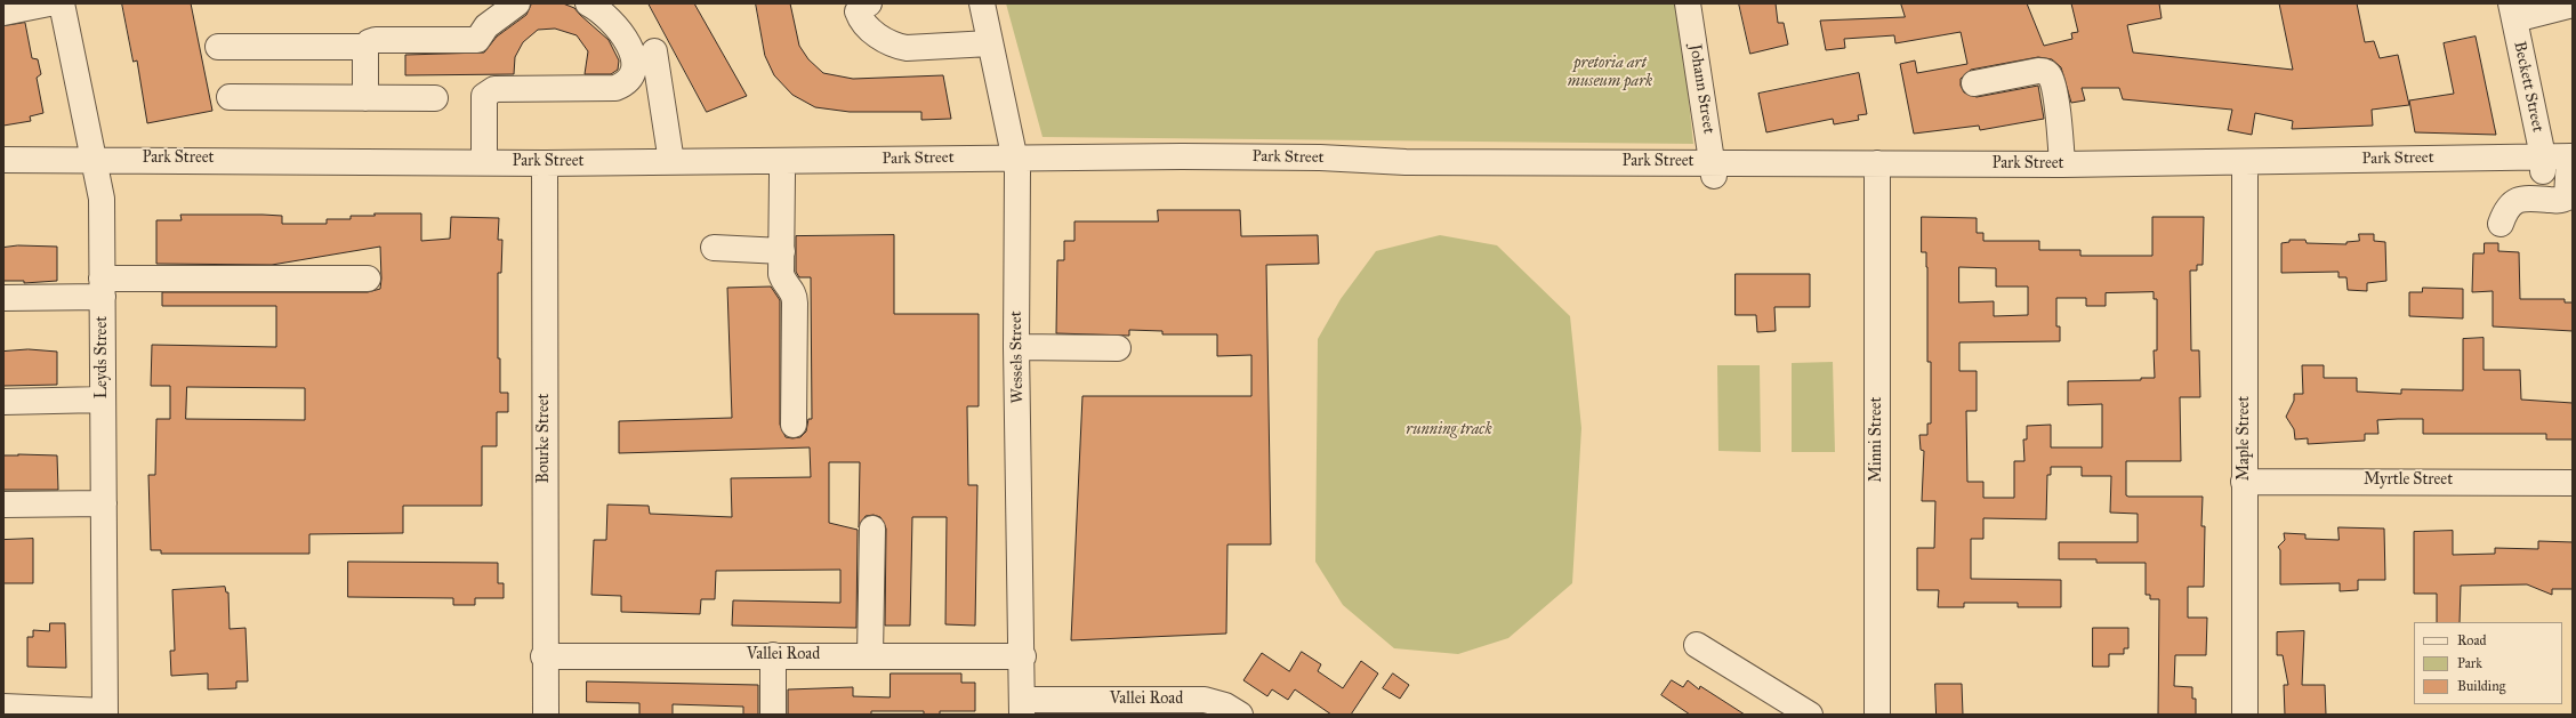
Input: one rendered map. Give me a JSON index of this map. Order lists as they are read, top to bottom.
{
  "streets": {
    "street": [
      "Beckett Street",
      "Johann Street",
      "Park Street",
      "Leyds Street",
      "Wessels Street",
      "Bourke Street",
      "Maple Street",
      "Minni Street",
      "Myrtle Street",
      "Vallei Road"
    ]
  },
  "crossings": [
    ["Beckett Street", "Park Street"],
    ["Johann Street", "Park Street"],
    ["Park Street", "Leyds Street"],
    ["Park Street", "Wessels Street"],
    ["Park Street", "Bourke Street"],
    ["Park Street", "Maple Street"],
    ["Park Street", "Minni Street"],
    ["Wessels Street", "Vallei Road"],
    ["Bourke Street", "Vallei Road"],
    ["Maple Street", "Myrtle Street"]
  ],
  "parks": ["pretoria art museum park", "running track"],
  "legend": ["Road", "Park", "Building"]
}
